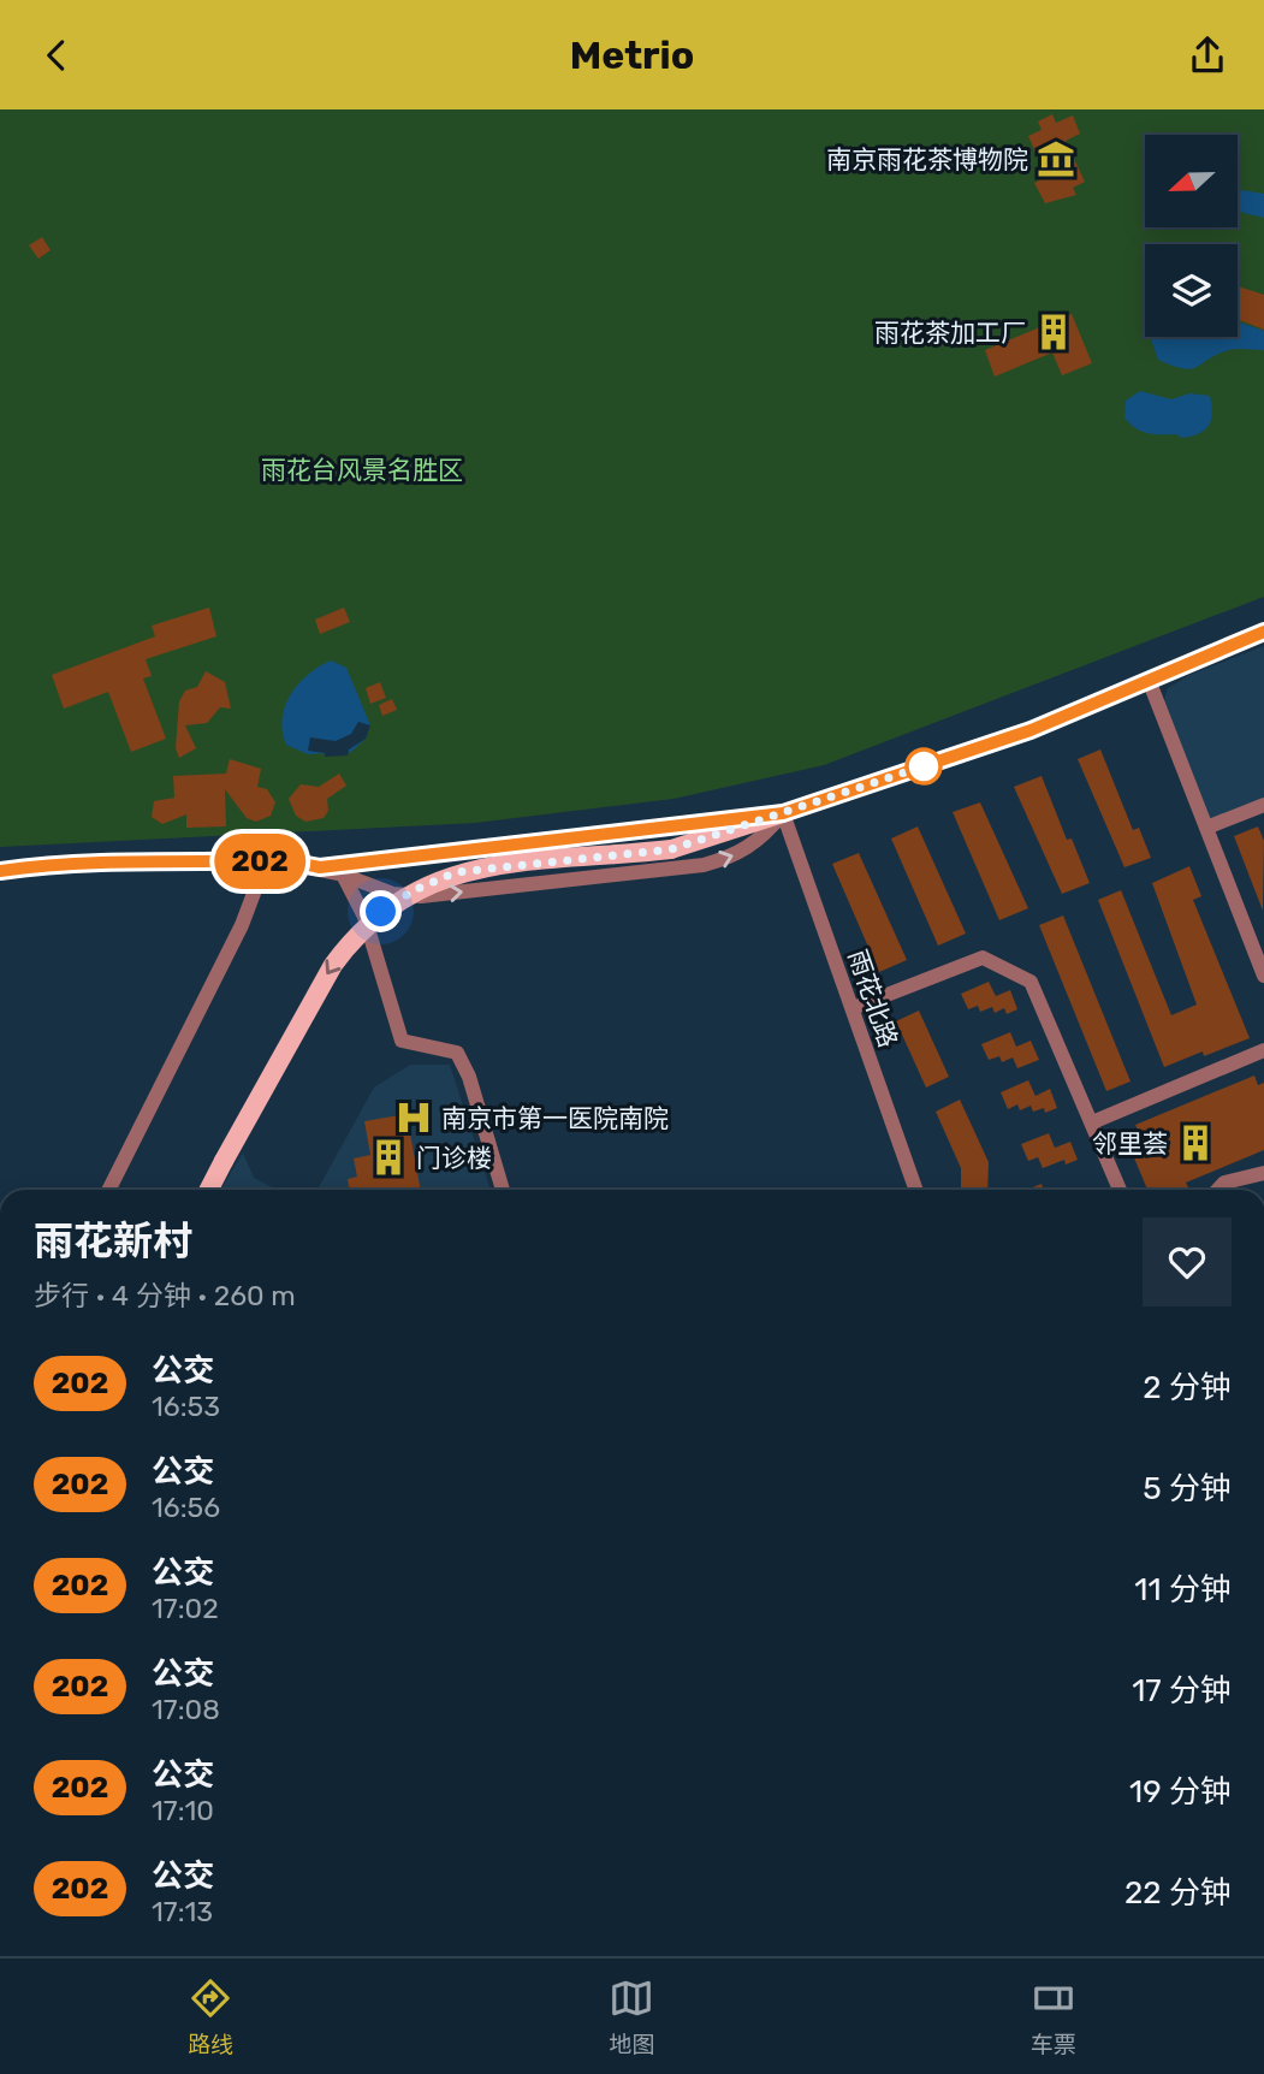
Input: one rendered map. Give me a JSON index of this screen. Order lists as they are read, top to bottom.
{
  "streets": {
    "street": ["雨花北路"]
  },
  "parks": ["雨花台风景名胜区"],
  "places": {
    "museum": ["南京雨花茶博物院"],
    "building": ["雨花茶加工厂", "邻里荟", "门诊楼"],
    "hospital": ["南京市第一医院南院"]
  },
  "lines": ["bus line 202"],
  "north": "left",
  "page": {
    "header": "Metrio",
    "on_map": "202",
    "heading": ["雨花新村", "步行 · 4 分钟 · 260 m"],
    "list": [
      {
        "mark": "202",
        "name": "公交",
        "note": "16:53",
        "value": "2 分钟"
      },
      {
        "mark": "202",
        "name": "公交",
        "note": "16:56",
        "value": "5 分钟"
      },
      {
        "mark": "202",
        "name": "公交",
        "note": "17:02",
        "value": "11 分钟"
      },
      {
        "mark": "202",
        "name": "公交",
        "note": "17:08",
        "value": "17 分钟"
      },
      {
        "mark": "202",
        "name": "公交",
        "note": "17:10",
        "value": "19 分钟"
      },
      {
        "mark": "202",
        "name": "公交",
        "note": "17:13",
        "value": "22 分钟"
      }
    ],
    "tabs": ["路线", "地图", "车票"]
  }
}
